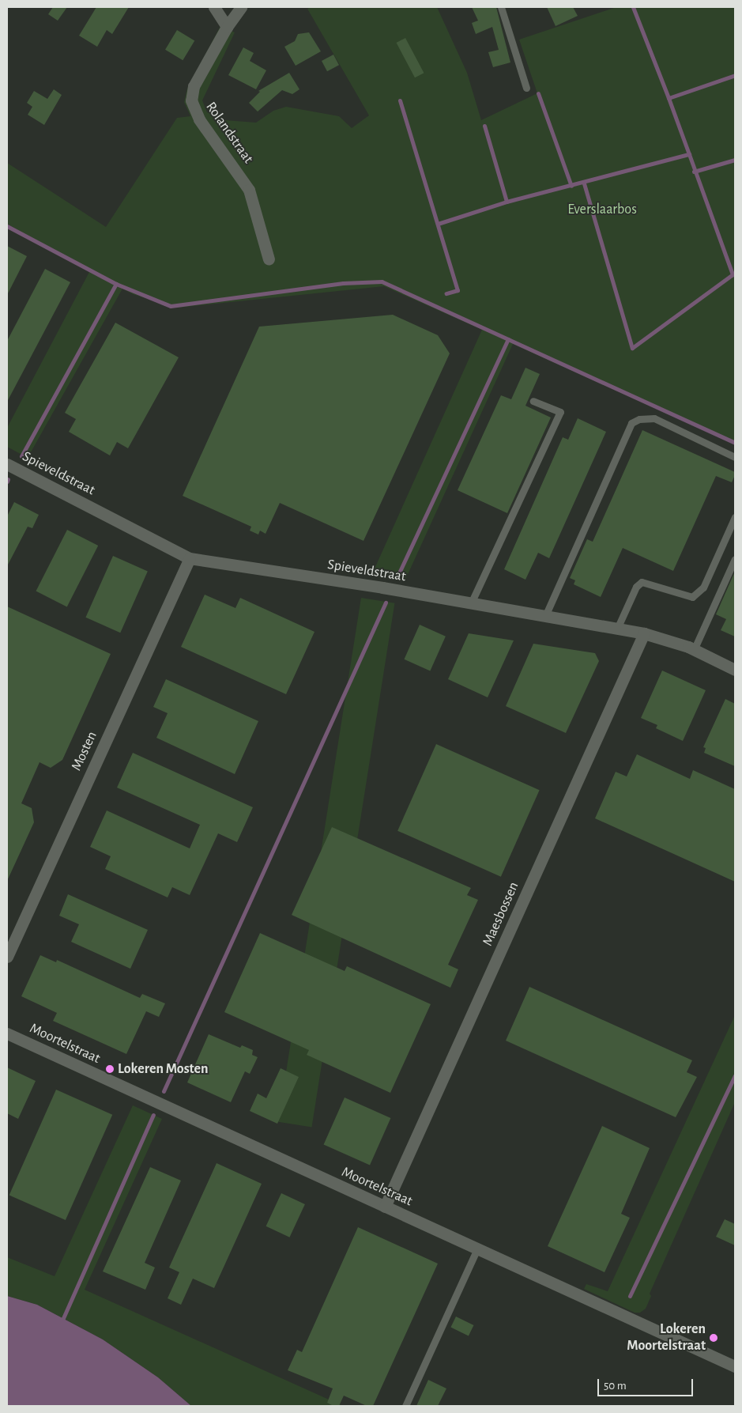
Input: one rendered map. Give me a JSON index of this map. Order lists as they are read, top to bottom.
{
  "streets": {
    "street": [
      "Rolandstraat",
      "Spieveldstraat",
      "Mosten",
      "Maesbossen",
      "Moortelstraat"
    ]
  },
  "crossings": [
    ["Spieveldstraat", "Mosten"],
    ["Spieveldstraat", "Maesbossen"],
    ["Maesbossen", "Moortelstraat"]
  ],
  "parks": ["Everslaarbos"],
  "places": ["Lokeren Mosten", "Lokeren Moortelstraat"],
  "scale_bar": "50 m"
}
